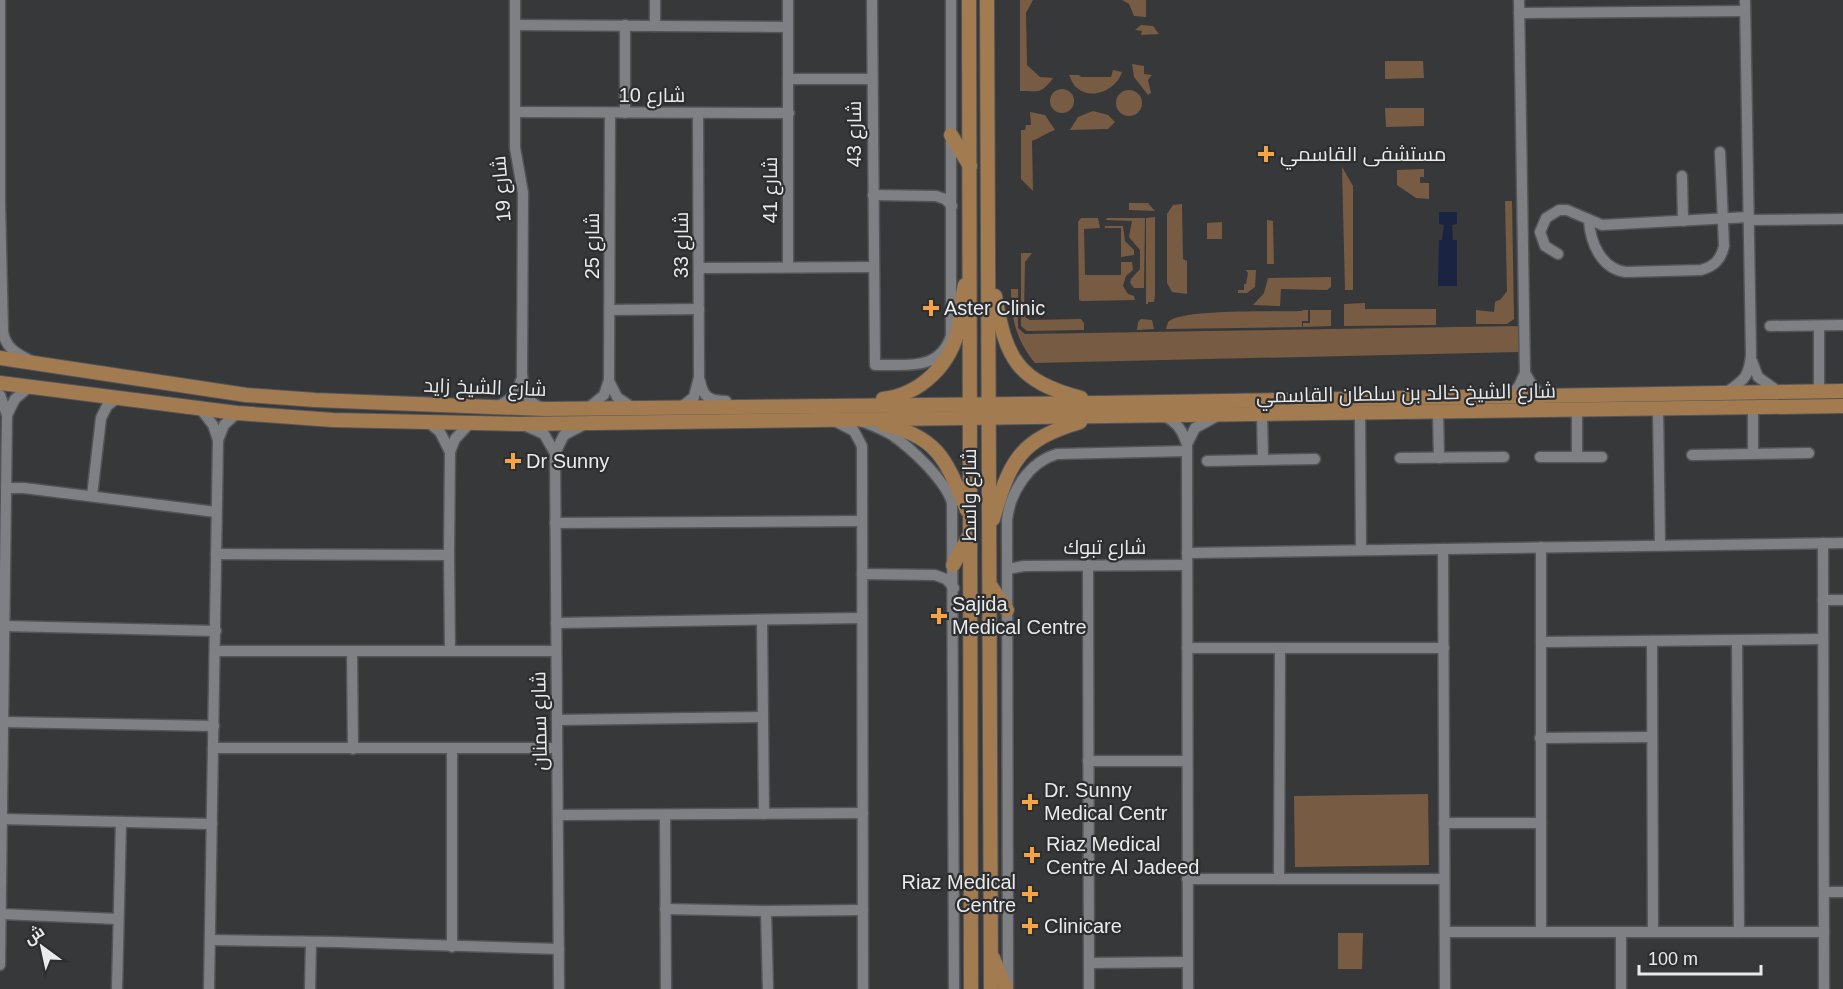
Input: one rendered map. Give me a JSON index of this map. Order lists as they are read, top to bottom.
{
  "streets": {
    "main road": ["شارع الشيخ زايد", "شارع الشيخ خالد بن سلطان القاسمي", "شارع واسط"],
    "street": [
      "شارع 10",
      "شارع 43",
      "شارع 19",
      "شارع 41",
      "شارع 33",
      "شارع 25",
      "شارع تبوك",
      "شارع سمنان"
    ]
  },
  "crossings": [
    ["شارع 10", "شارع 19"],
    ["شارع 10", "شارع 41"],
    ["شارع 10", "شارع 33"],
    ["شارع 10", "شارع 25"],
    ["شارع 33", "شارع الشيخ زايد"],
    ["شارع الشيخ زايد", "شارع الشيخ خالد بن سلطان القاسمي"],
    ["شارع الشيخ زايد", "شارع واسط"],
    ["شارع الشيخ خالد بن سلطان القاسمي", "شارع واسط"]
  ],
  "places": {
    "health": [
      "مستشفى القاسمي",
      "Aster Clinic",
      "Dr Sunny",
      "Sajida Medical Centre",
      "Dr. Sunny Medical Centr",
      "Riaz Medical Centre Al Jadeed",
      "Riaz Medical Centre",
      "Clinicare"
    ]
  },
  "scale_bar": "100 m",
  "north": "top left"
}
